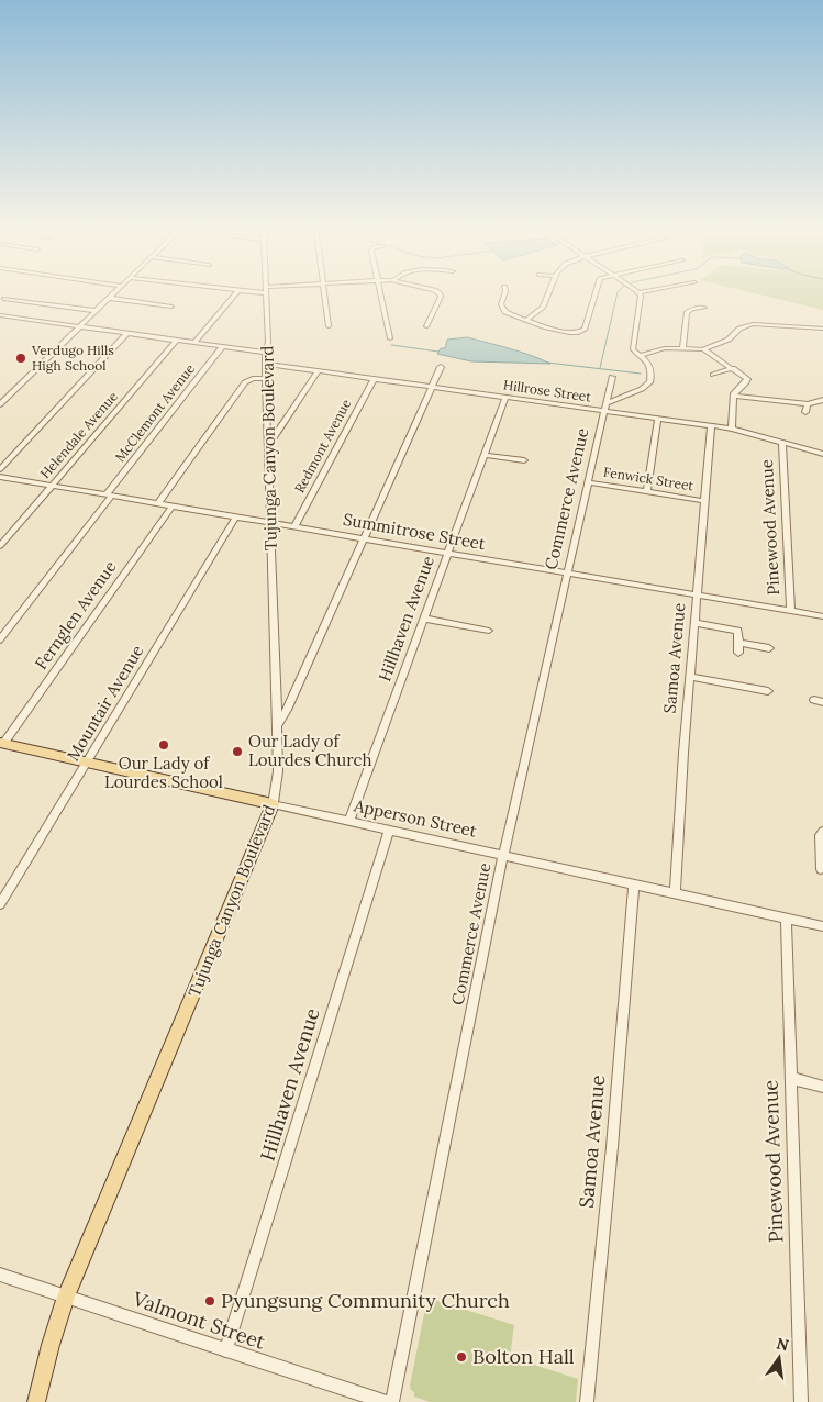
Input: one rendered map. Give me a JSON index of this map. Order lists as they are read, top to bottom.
{
  "streets": {
    "main road": ["Tujunga Canyon Boulevard", "Apperson Street"],
    "street": [
      "Hillrose Street",
      "McClemont Avenue",
      "Helendale Avenue",
      "Redmont Avenue",
      "Fenwick Street",
      "Commerce Avenue",
      "Pinewood Avenue",
      "Summitrose Street",
      "Fernglen Avenue",
      "Hillhaven Avenue",
      "Samoa Avenue",
      "Mountair Avenue",
      "Valmont Street"
    ]
  },
  "crossings": [
    ["Hillrose Street", "Redmont Avenue"],
    ["Hillrose Street", "Tujunga Canyon Boulevard"],
    ["Hillrose Street", "Commerce Avenue"],
    ["Hillrose Street", "Pinewood Avenue"],
    ["Hillrose Street", "Hillhaven Avenue"],
    ["Hillrose Street", "Samoa Avenue"],
    ["McClemont Avenue", "Summitrose Street"],
    ["Helendale Avenue", "Summitrose Street"],
    ["Redmont Avenue", "Summitrose Street"],
    ["Tujunga Canyon Boulevard", "Summitrose Street"],
    ["Tujunga Canyon Boulevard", "Apperson Street"],
    ["Tujunga Canyon Boulevard", "Valmont Street"],
    ["Fenwick Street", "Commerce Avenue"],
    ["Fenwick Street", "Samoa Avenue"],
    ["Commerce Avenue", "Summitrose Street"],
    ["Commerce Avenue", "Apperson Street"],
    ["Pinewood Avenue", "Summitrose Street"],
    ["Pinewood Avenue", "Apperson Street"],
    ["Summitrose Street", "Fernglen Avenue"],
    ["Summitrose Street", "Hillhaven Avenue"],
    ["Summitrose Street", "Samoa Avenue"],
    ["Summitrose Street", "Mountair Avenue"],
    ["Fernglen Avenue", "Apperson Street"],
    ["Hillhaven Avenue", "Apperson Street"],
    ["Hillhaven Avenue", "Valmont Street"],
    ["Samoa Avenue", "Apperson Street"],
    ["Mountair Avenue", "Apperson Street"]
  ],
  "places": [
    "Verdugo Hills High School",
    "Our Lady of Lourdes School",
    "Our Lady of Lourdes Church",
    "Pyungsung Community Church",
    "Bolton Hall"
  ],
  "north": "top"
}
